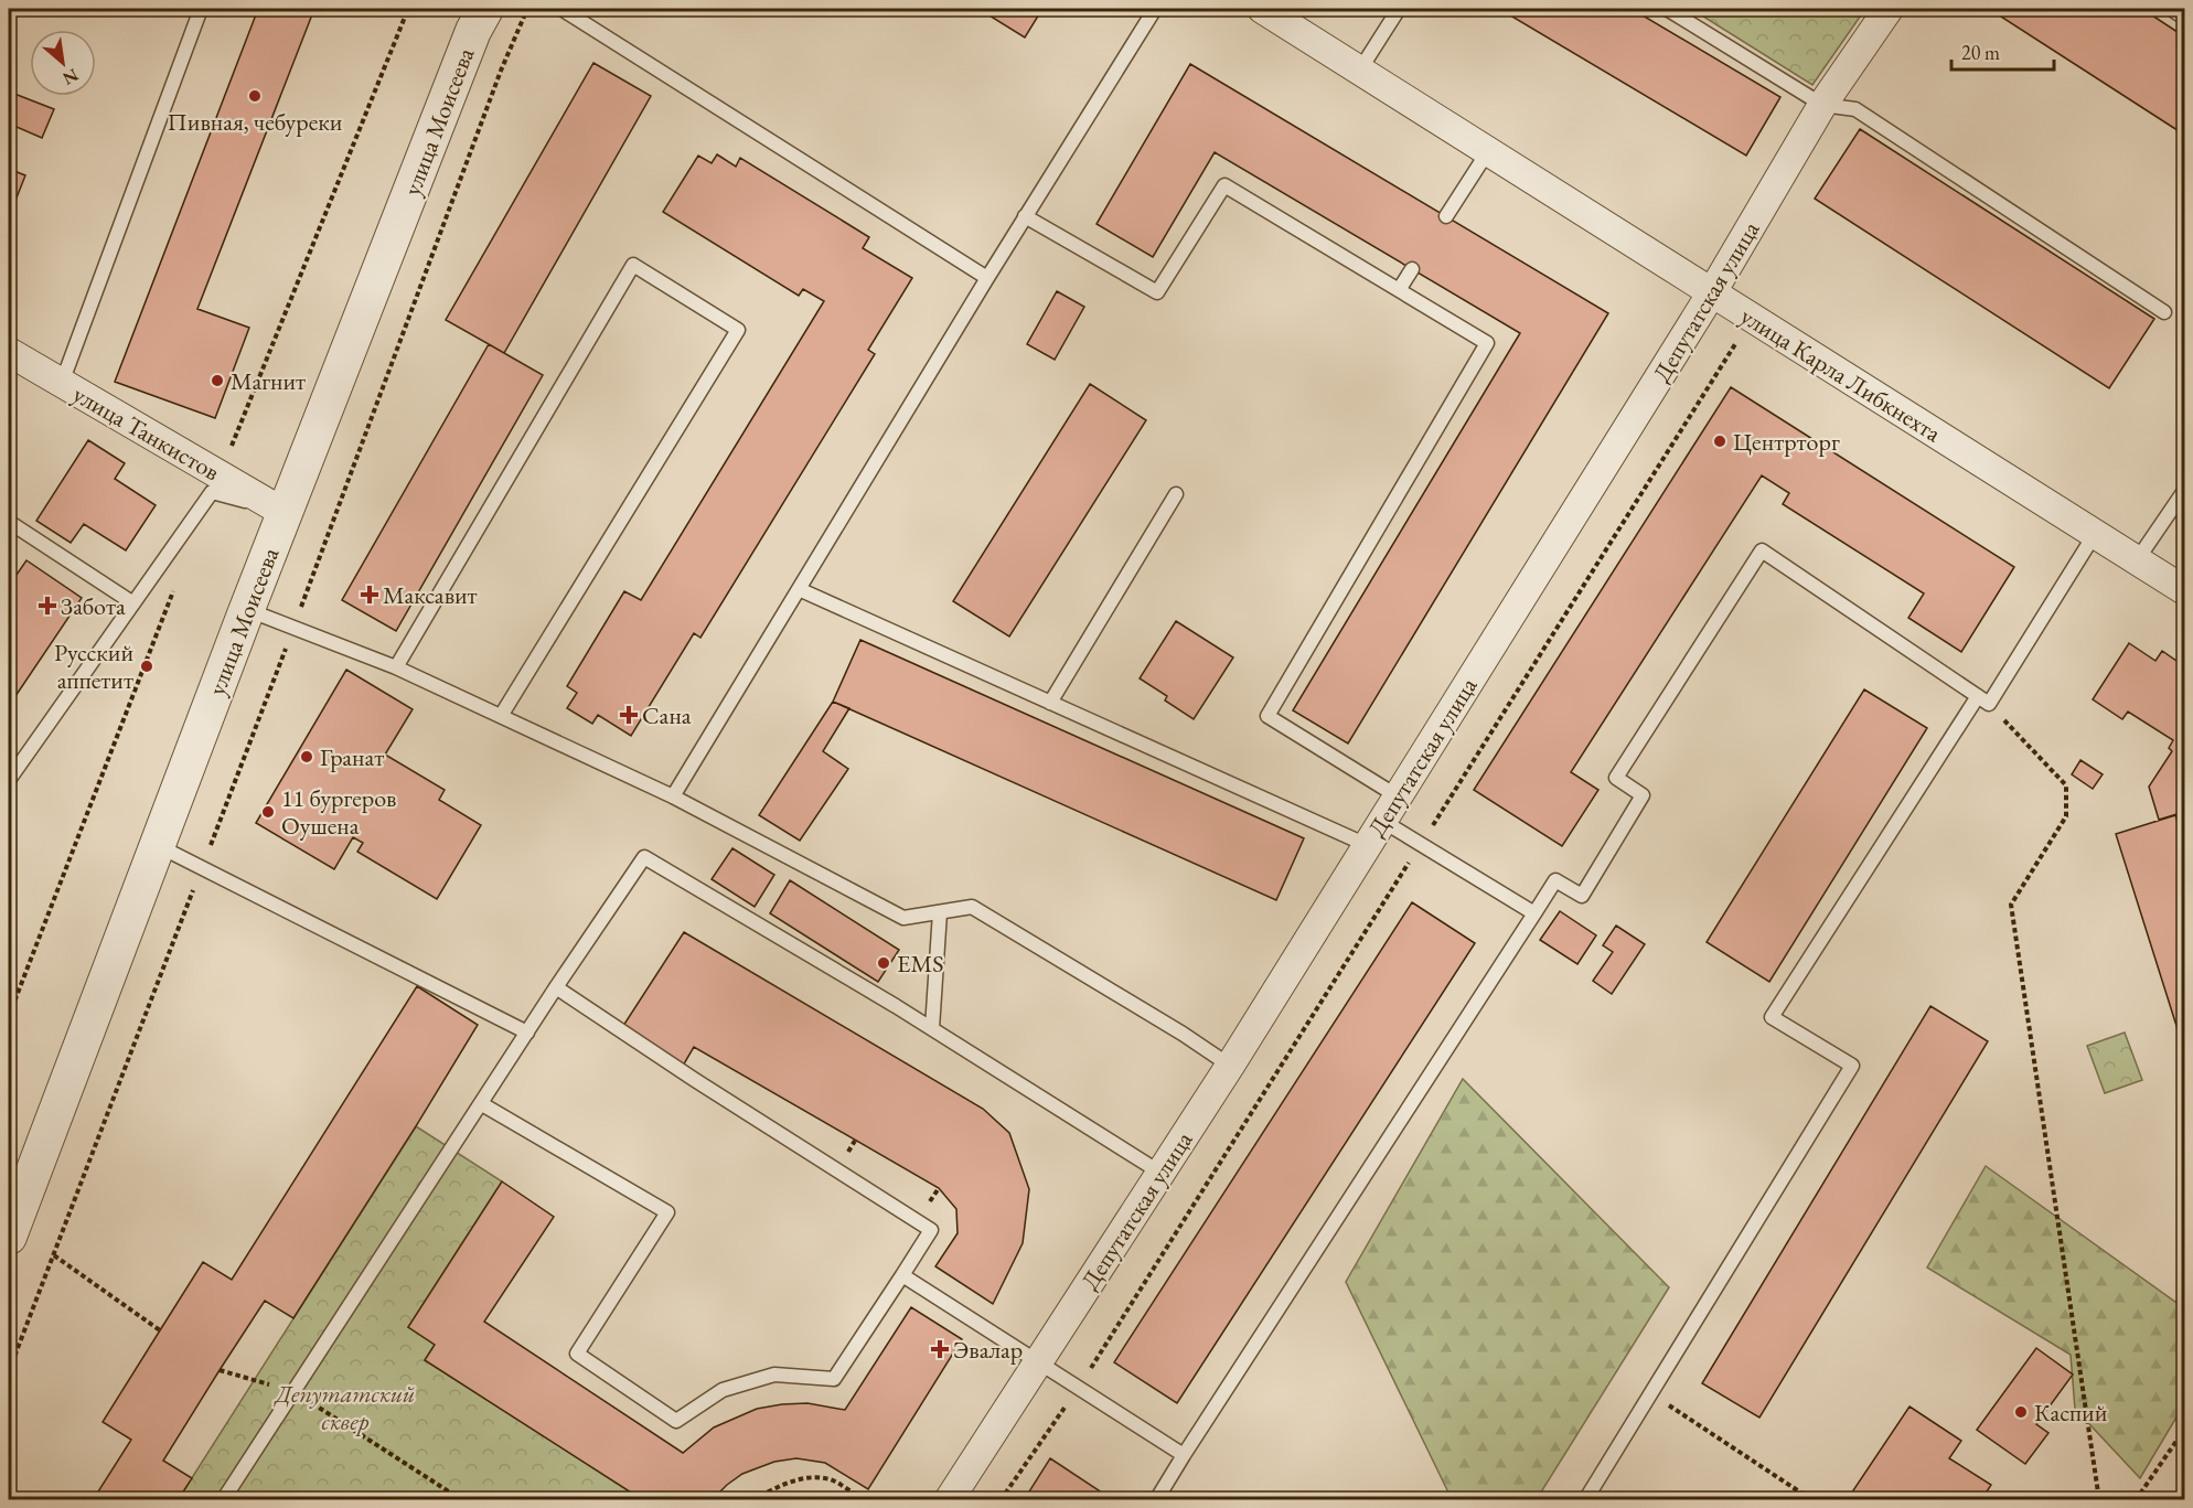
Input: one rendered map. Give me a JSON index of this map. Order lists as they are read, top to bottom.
{
  "streets": {
    "street": [
      "улица Моисеева",
      "Депутатская улица",
      "улица Карла Либкнехта",
      "улица Танкистов"
    ]
  },
  "crossings": [
    ["улица Моисеева", "улица Танкистов"],
    ["Депутатская улица", "улица Карла Либкнехта"]
  ],
  "parks": ["Депутатский сквер"],
  "places": {
    "other": [
      "Пивная, чебуреки",
      "Магнит",
      "Центрторг",
      "Русский аппетит",
      "Гранат",
      "11 бургеров Оушена",
      "EMS",
      "Каспий"
    ],
    "health": [
      "Максавит",
      "Забота",
      "Сана",
      "Эвалар"
    ]
  },
  "scale_bar": "20 m",
  "north": "bottom right"
}
